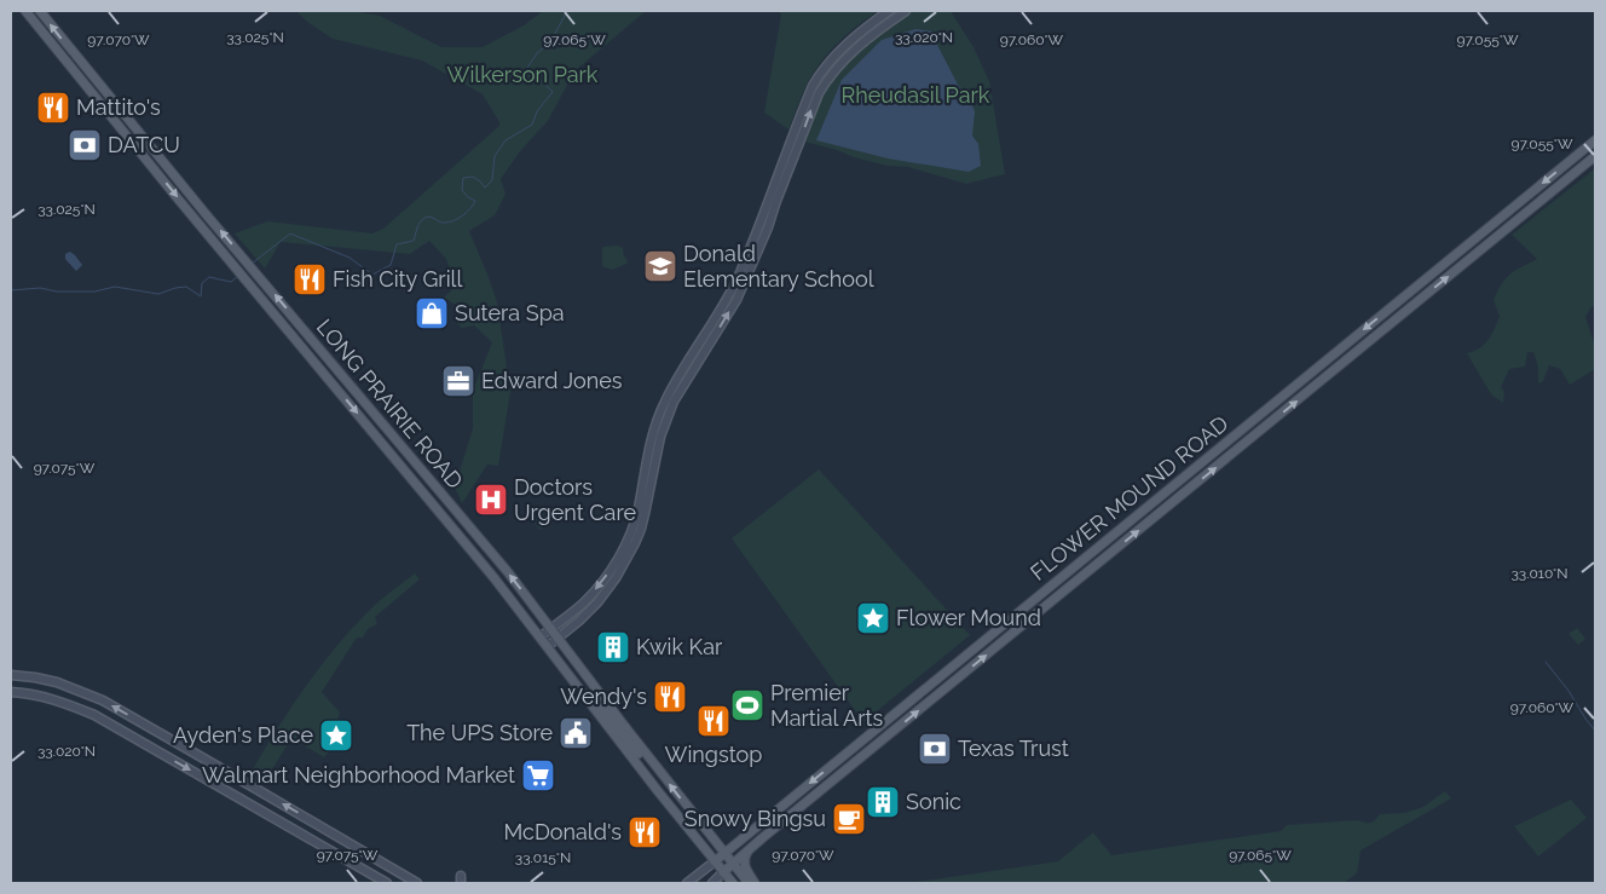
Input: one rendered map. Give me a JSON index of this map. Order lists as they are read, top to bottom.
{
  "streets": {
    "main road": ["LONG PRAIRIE ROAD", "FLOWER MOUND ROAD"]
  },
  "crossings": [
    ["LONG PRAIRIE ROAD", "FLOWER MOUND ROAD"]
  ],
  "parks": ["Wilkerson Park", "Rheudasil Park"],
  "places": {
    "restaurant": [
      "Mattito's",
      "Fish City Grill",
      "Wendy's",
      "Wingstop",
      "McDonald's"
    ],
    "bank": ["DATCU", "Texas Trust"],
    "school or university": ["Donald Elementary School"],
    "shop": ["Sutera Spa"],
    "office": ["Edward Jones"],
    "hospital": ["Doctors Urgent Care"],
    "place": ["Flower Mound", "Ayden's Place"],
    "building": ["Kwik Kar", "Sonic"],
    "sports": ["Premier Martial Arts"],
    "public building": ["The UPS Store"],
    "supermarket": ["Walmart Neighborhood Market"],
    "cafe": ["Snowy Bingsu"]
  },
  "coordinates": [
    "33.025°N",
    "33.020°N",
    "97.060°W",
    "97.055°W",
    "97.070°W",
    "97.065°W",
    "97.075°W",
    "33.010°N",
    "33.015°N"
  ]
}
